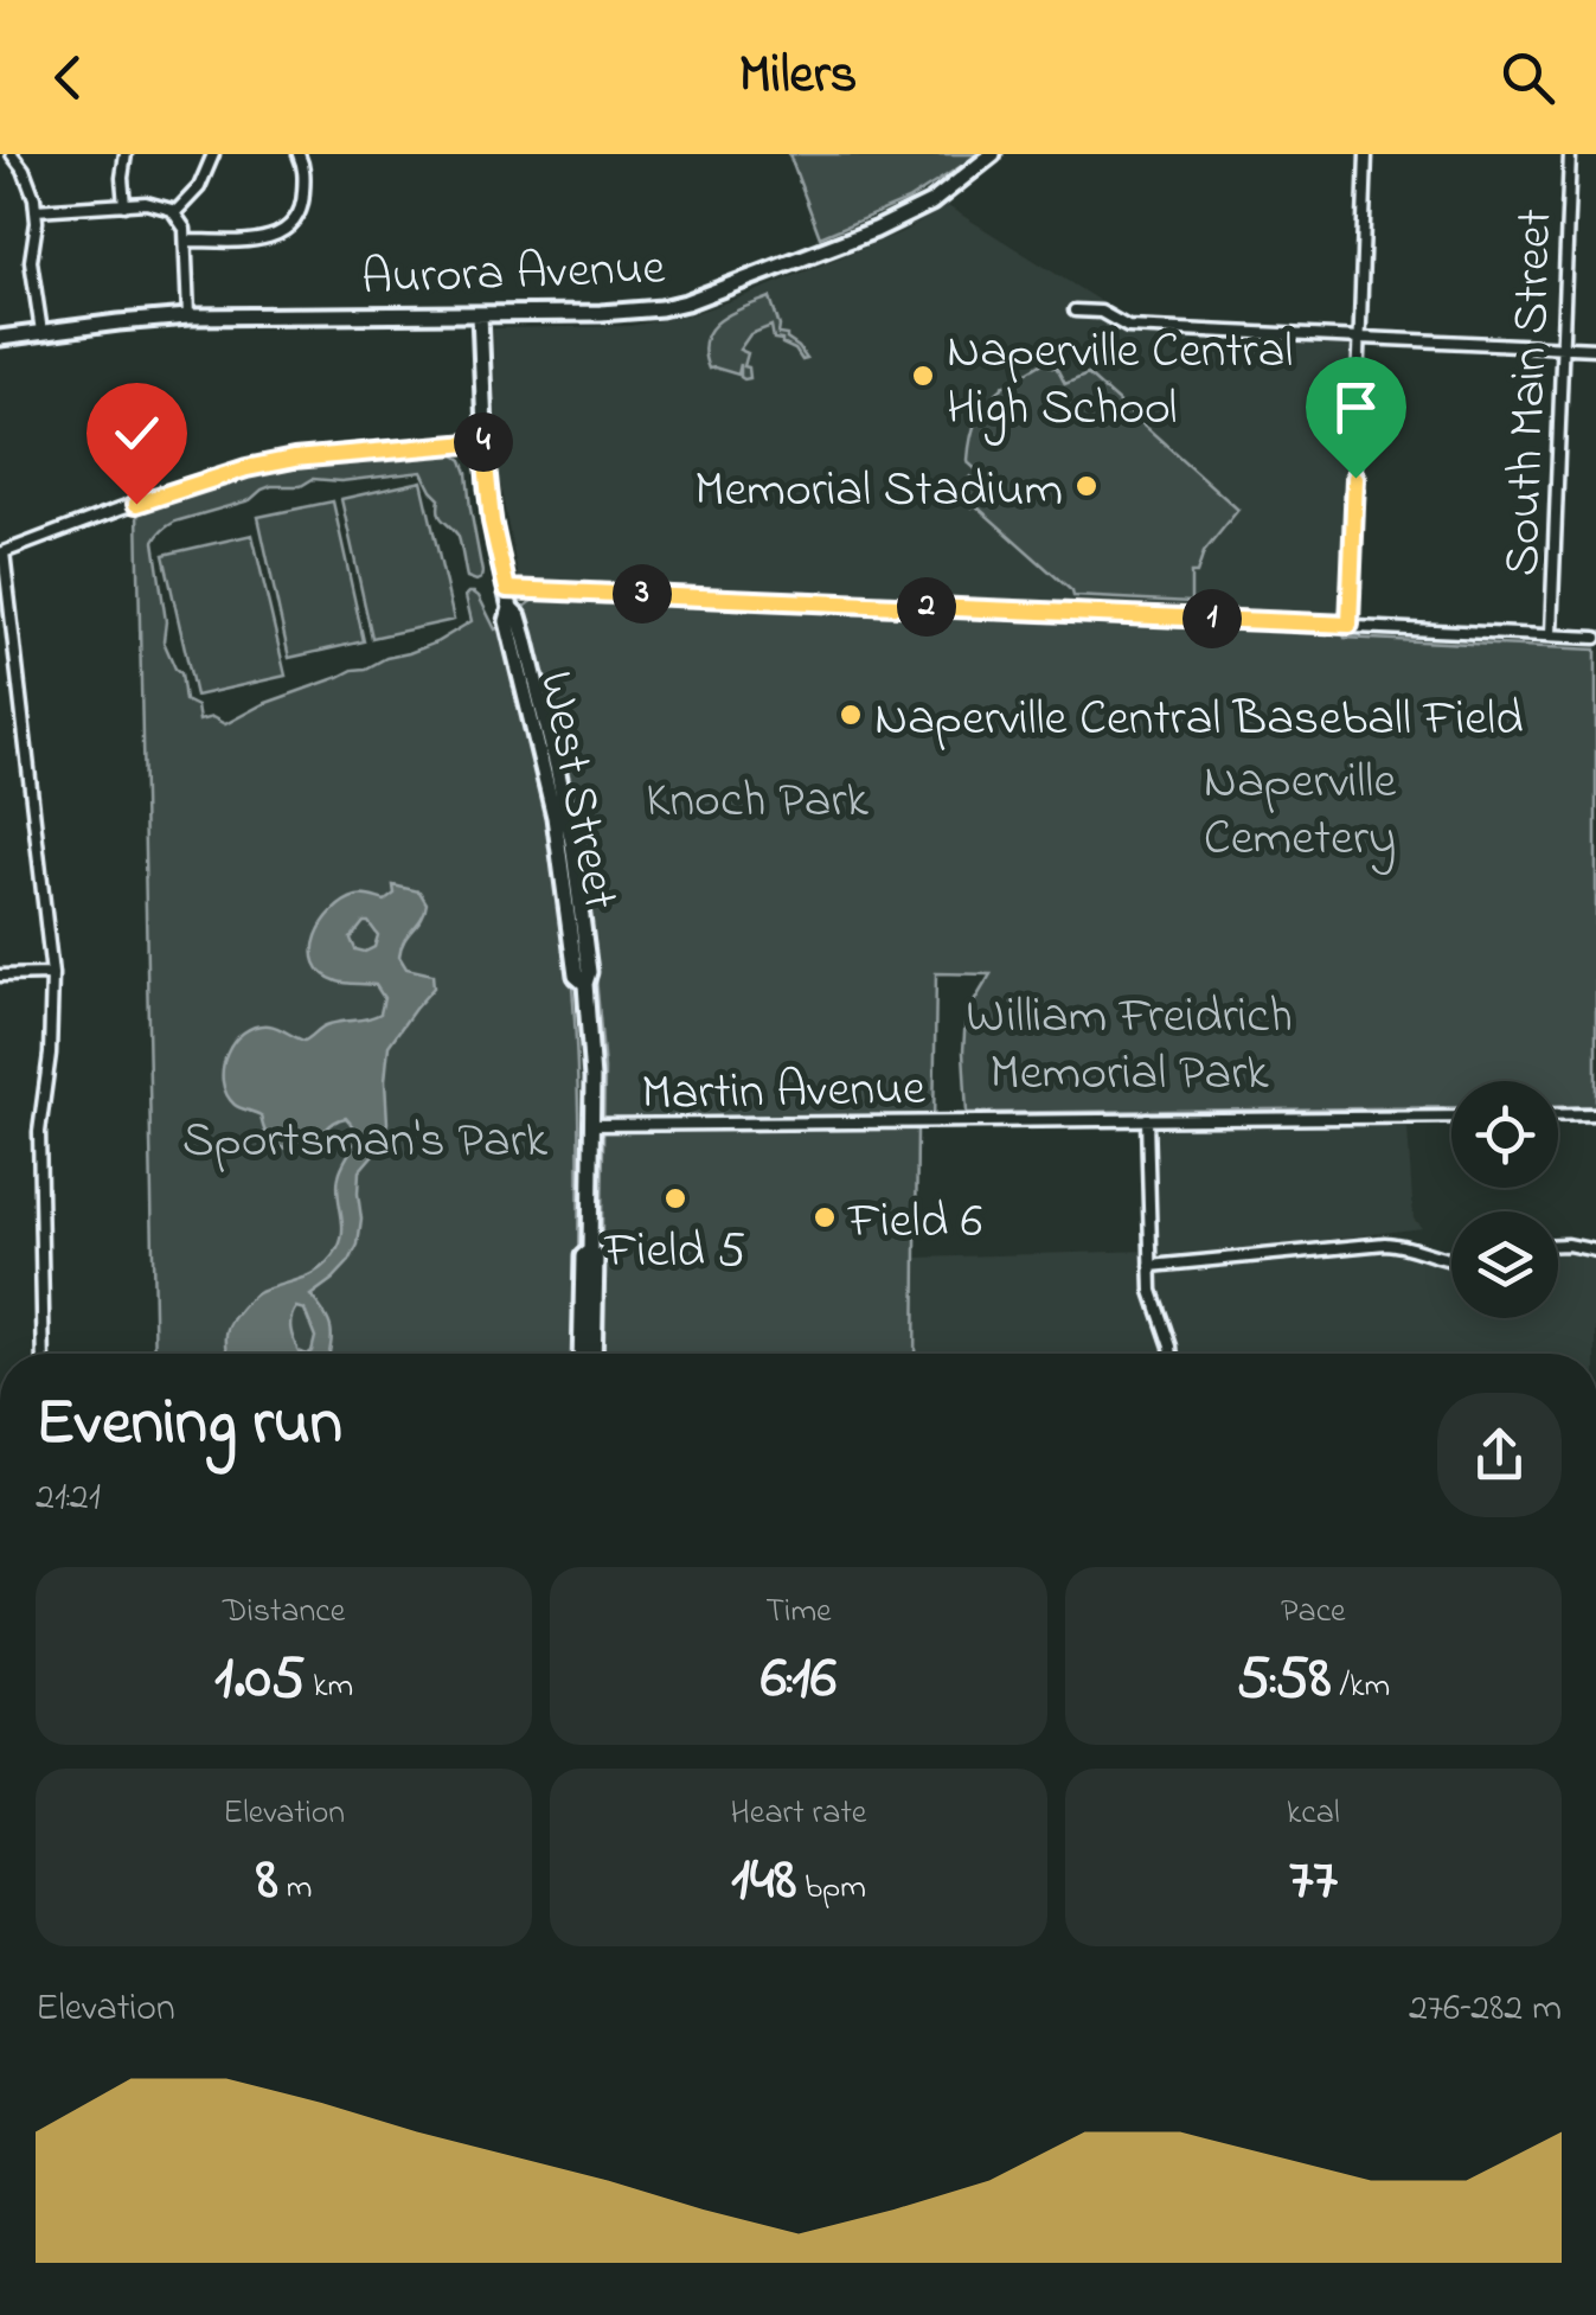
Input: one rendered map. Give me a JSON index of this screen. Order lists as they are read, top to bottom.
{
  "streets": {
    "street": [
      "Aurora Avenue",
      "South Main Street",
      "West Street",
      "Martin Avenue"
    ]
  },
  "crossings": [
    ["Aurora Avenue", "West Street"],
    ["West Street", "Martin Avenue"]
  ],
  "parks": [
    "Naperville Cemetery",
    "Knoch Park",
    "William Freidrich Memorial Park",
    "Sportsman's Park"
  ],
  "places": [
    "Naperville Central High School",
    "Memorial Stadium",
    "Naperville Central Baseball Field",
    "Field 5",
    "Field 6"
  ],
  "page": {
    "header": "Milers",
    "pins": [
      "4",
      "3",
      "2",
      "1"
    ],
    "heading": ["Evening run", "21:21"],
    "stats": [
      ["Distance", "1.05 km"],
      ["Time", "6:16"],
      ["Pace", "5:58 /km"],
      ["Elevation", "8 m"],
      ["Heart rate", "148 bpm"],
      ["kcal", "77"]
    ],
    "chart": ["Elevation", "276–282 m"]
  }
}
